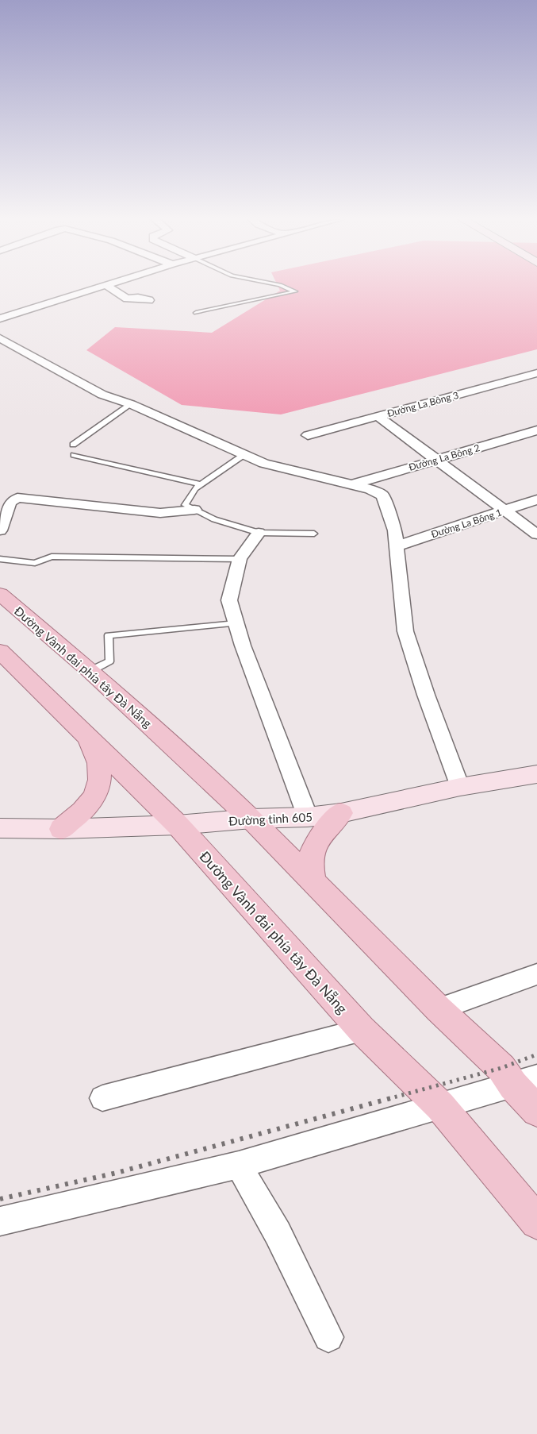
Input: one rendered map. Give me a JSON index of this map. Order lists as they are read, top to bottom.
{
  "streets": {
    "main road": ["Đường Vành đai phía tây Đà Nẵng", "Đường tỉnh 605"],
    "street": ["Đường La Bông 3", "Đường La Bông 2", "Đường La Bông 1"]
  },
  "crossings": [
    ["Đường Vành đai phía tây Đà Nẵng", "Đường tỉnh 605"]
  ]
}
